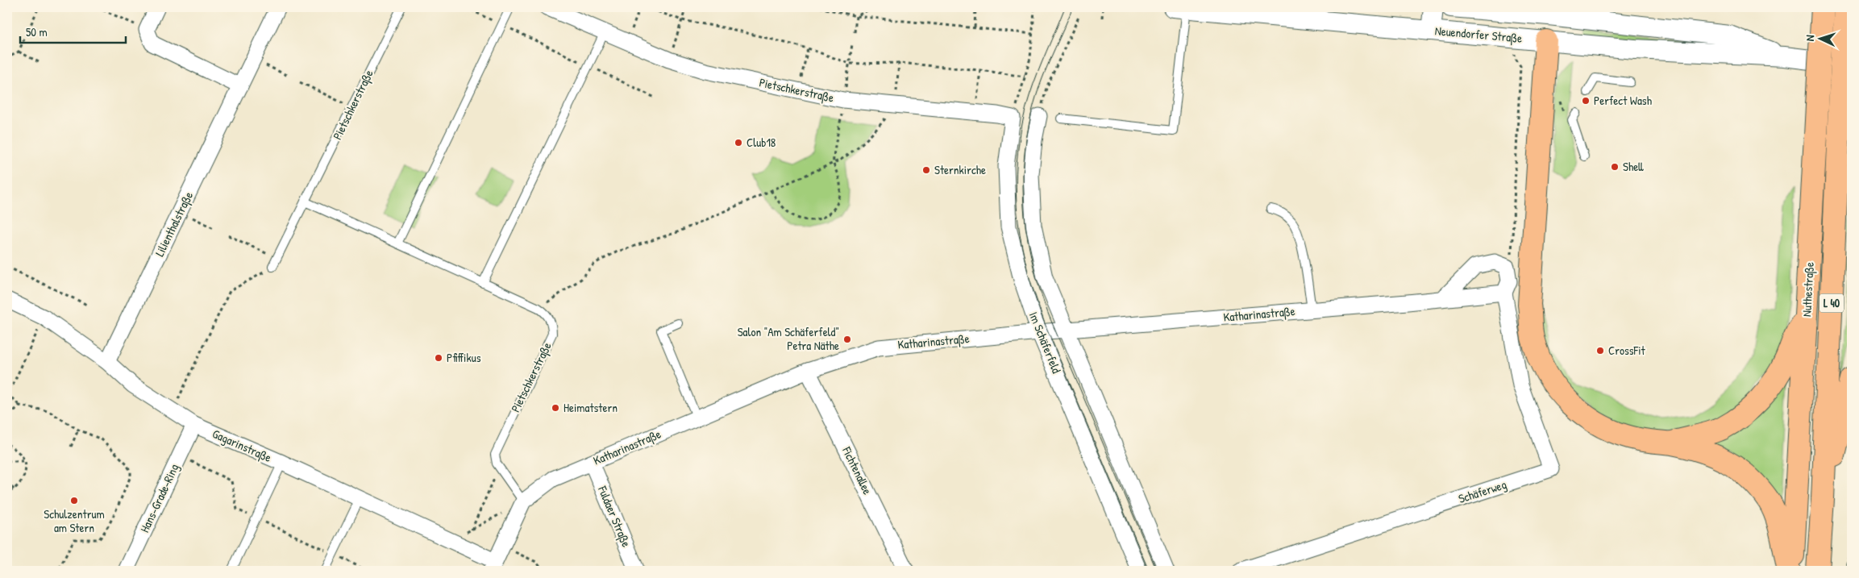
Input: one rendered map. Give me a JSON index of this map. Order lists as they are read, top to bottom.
{
  "streets": {
    "highway": ["Nuthestraße", "L 40"],
    "street": [
      "Neuendorfer Straße",
      "Pietschkerstraße",
      "Lilienthalstraße",
      "Katharinastraße",
      "Im Schäferfeld",
      "Gagarinstraße",
      "Fichtenallee",
      "Schäferweg",
      "Hans-Grade-Ring",
      "Fuldaer Straße"
    ]
  },
  "crossings": [
    ["Pietschkerstraße", "Im Schäferfeld"],
    ["Lilienthalstraße", "Gagarinstraße"],
    ["Katharinastraße", "Im Schäferfeld"],
    ["Katharinastraße", "Gagarinstraße"],
    ["Katharinastraße", "Fichtenallee"],
    ["Katharinastraße", "Schäferweg"],
    ["Katharinastraße", "Fuldaer Straße"],
    ["Gagarinstraße", "Hans-Grade-Ring"]
  ],
  "places": [
    "Perfect Wash",
    "Club18",
    "Shell",
    "Sternkirche",
    "Salon \"Am Schäferfeld\" Petra Näthe",
    "CrossFit",
    "Pfiffikus",
    "Heimatstern",
    "Schulzentrum am Stern"
  ],
  "scale_bar": "50 m",
  "north": "left"
}
